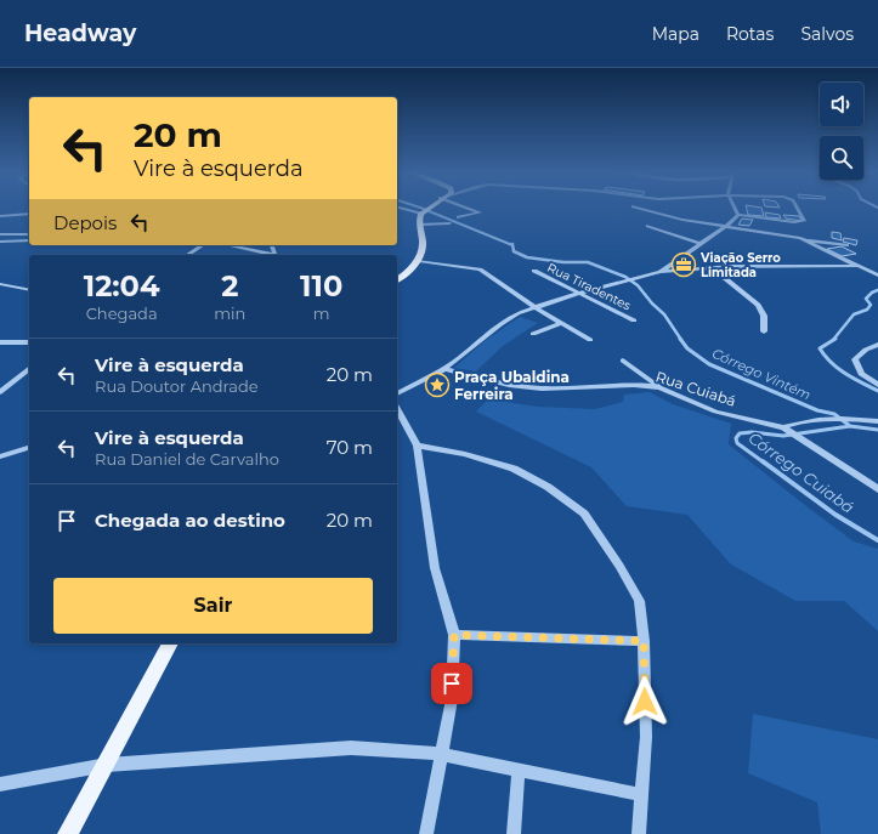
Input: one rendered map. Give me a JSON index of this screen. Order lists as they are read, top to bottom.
{
  "streets": {
    "street": ["Rua Tiradentes", "Rua Cuiabá"]
  },
  "water": ["Córrego Vintém", "Córrego Cuiabá"],
  "places": {
    "office": ["Viação Serro Limitada"],
    "place": ["Praça Ubaldina Ferreira"]
  },
  "page": {
    "header": "Headway",
    "nav": ["Mapa", "Rotas", "Salvos"],
    "turn": ["20 m", "Vire à esquerda"],
    "then": "Depois",
    "eta": [
      "12:04",
      "Chegada",
      "2",
      "min",
      "110",
      "m"
    ],
    "list": [
      {
        "name": "Vire à esquerda",
        "note": "Rua Doutor Andrade",
        "value": "20 m"
      },
      {
        "name": "Vire à esquerda",
        "note": "Rua Daniel de Carvalho",
        "value": "70 m"
      },
      {
        "name": "Chegada ao destino",
        "value": "20 m"
      }
    ],
    "buttons": "Sair"
  }
}
